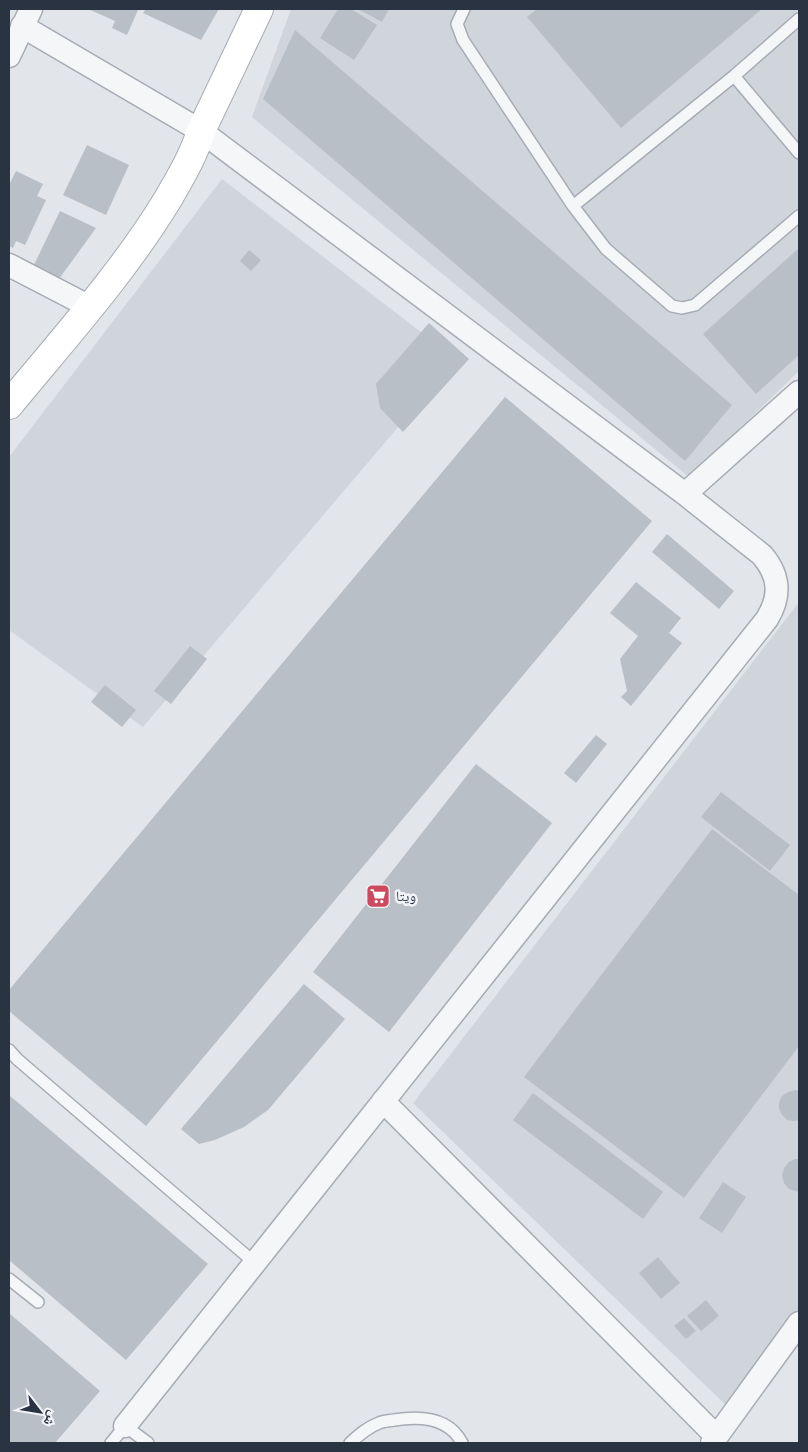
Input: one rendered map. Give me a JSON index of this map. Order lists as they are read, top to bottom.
{
  "places": {
    "supermarket": ["ويتا"]
  },
  "north": "bottom right"
}
